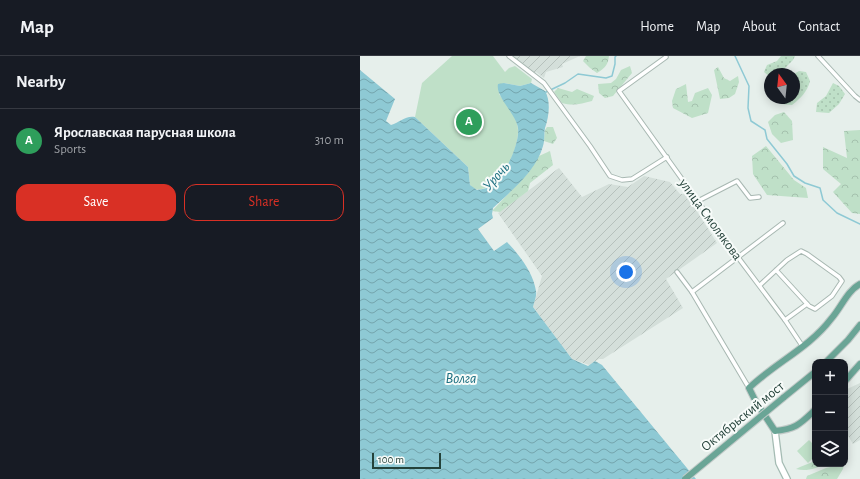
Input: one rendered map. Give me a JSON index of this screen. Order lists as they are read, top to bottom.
{
  "streets": {
    "main road": ["Октябрьский мост"],
    "street": ["улица Смолякова"]
  },
  "water": ["Урочь", "Волга"],
  "scale_bar": "100 m",
  "north": "top",
  "page": {
    "header": "Map",
    "nav": [
      "Home",
      "Map",
      "About",
      "Contact"
    ],
    "heading": "Nearby",
    "pins": "A",
    "list": [
      {
        "mark": "A",
        "name": "Ярославская парусная школа",
        "note": "Sports",
        "value": "310 m"
      }
    ],
    "buttons": ["Save", "Share"],
    "map_buttons": ["+", "−"],
    "scale": "100 m"
  }
}
